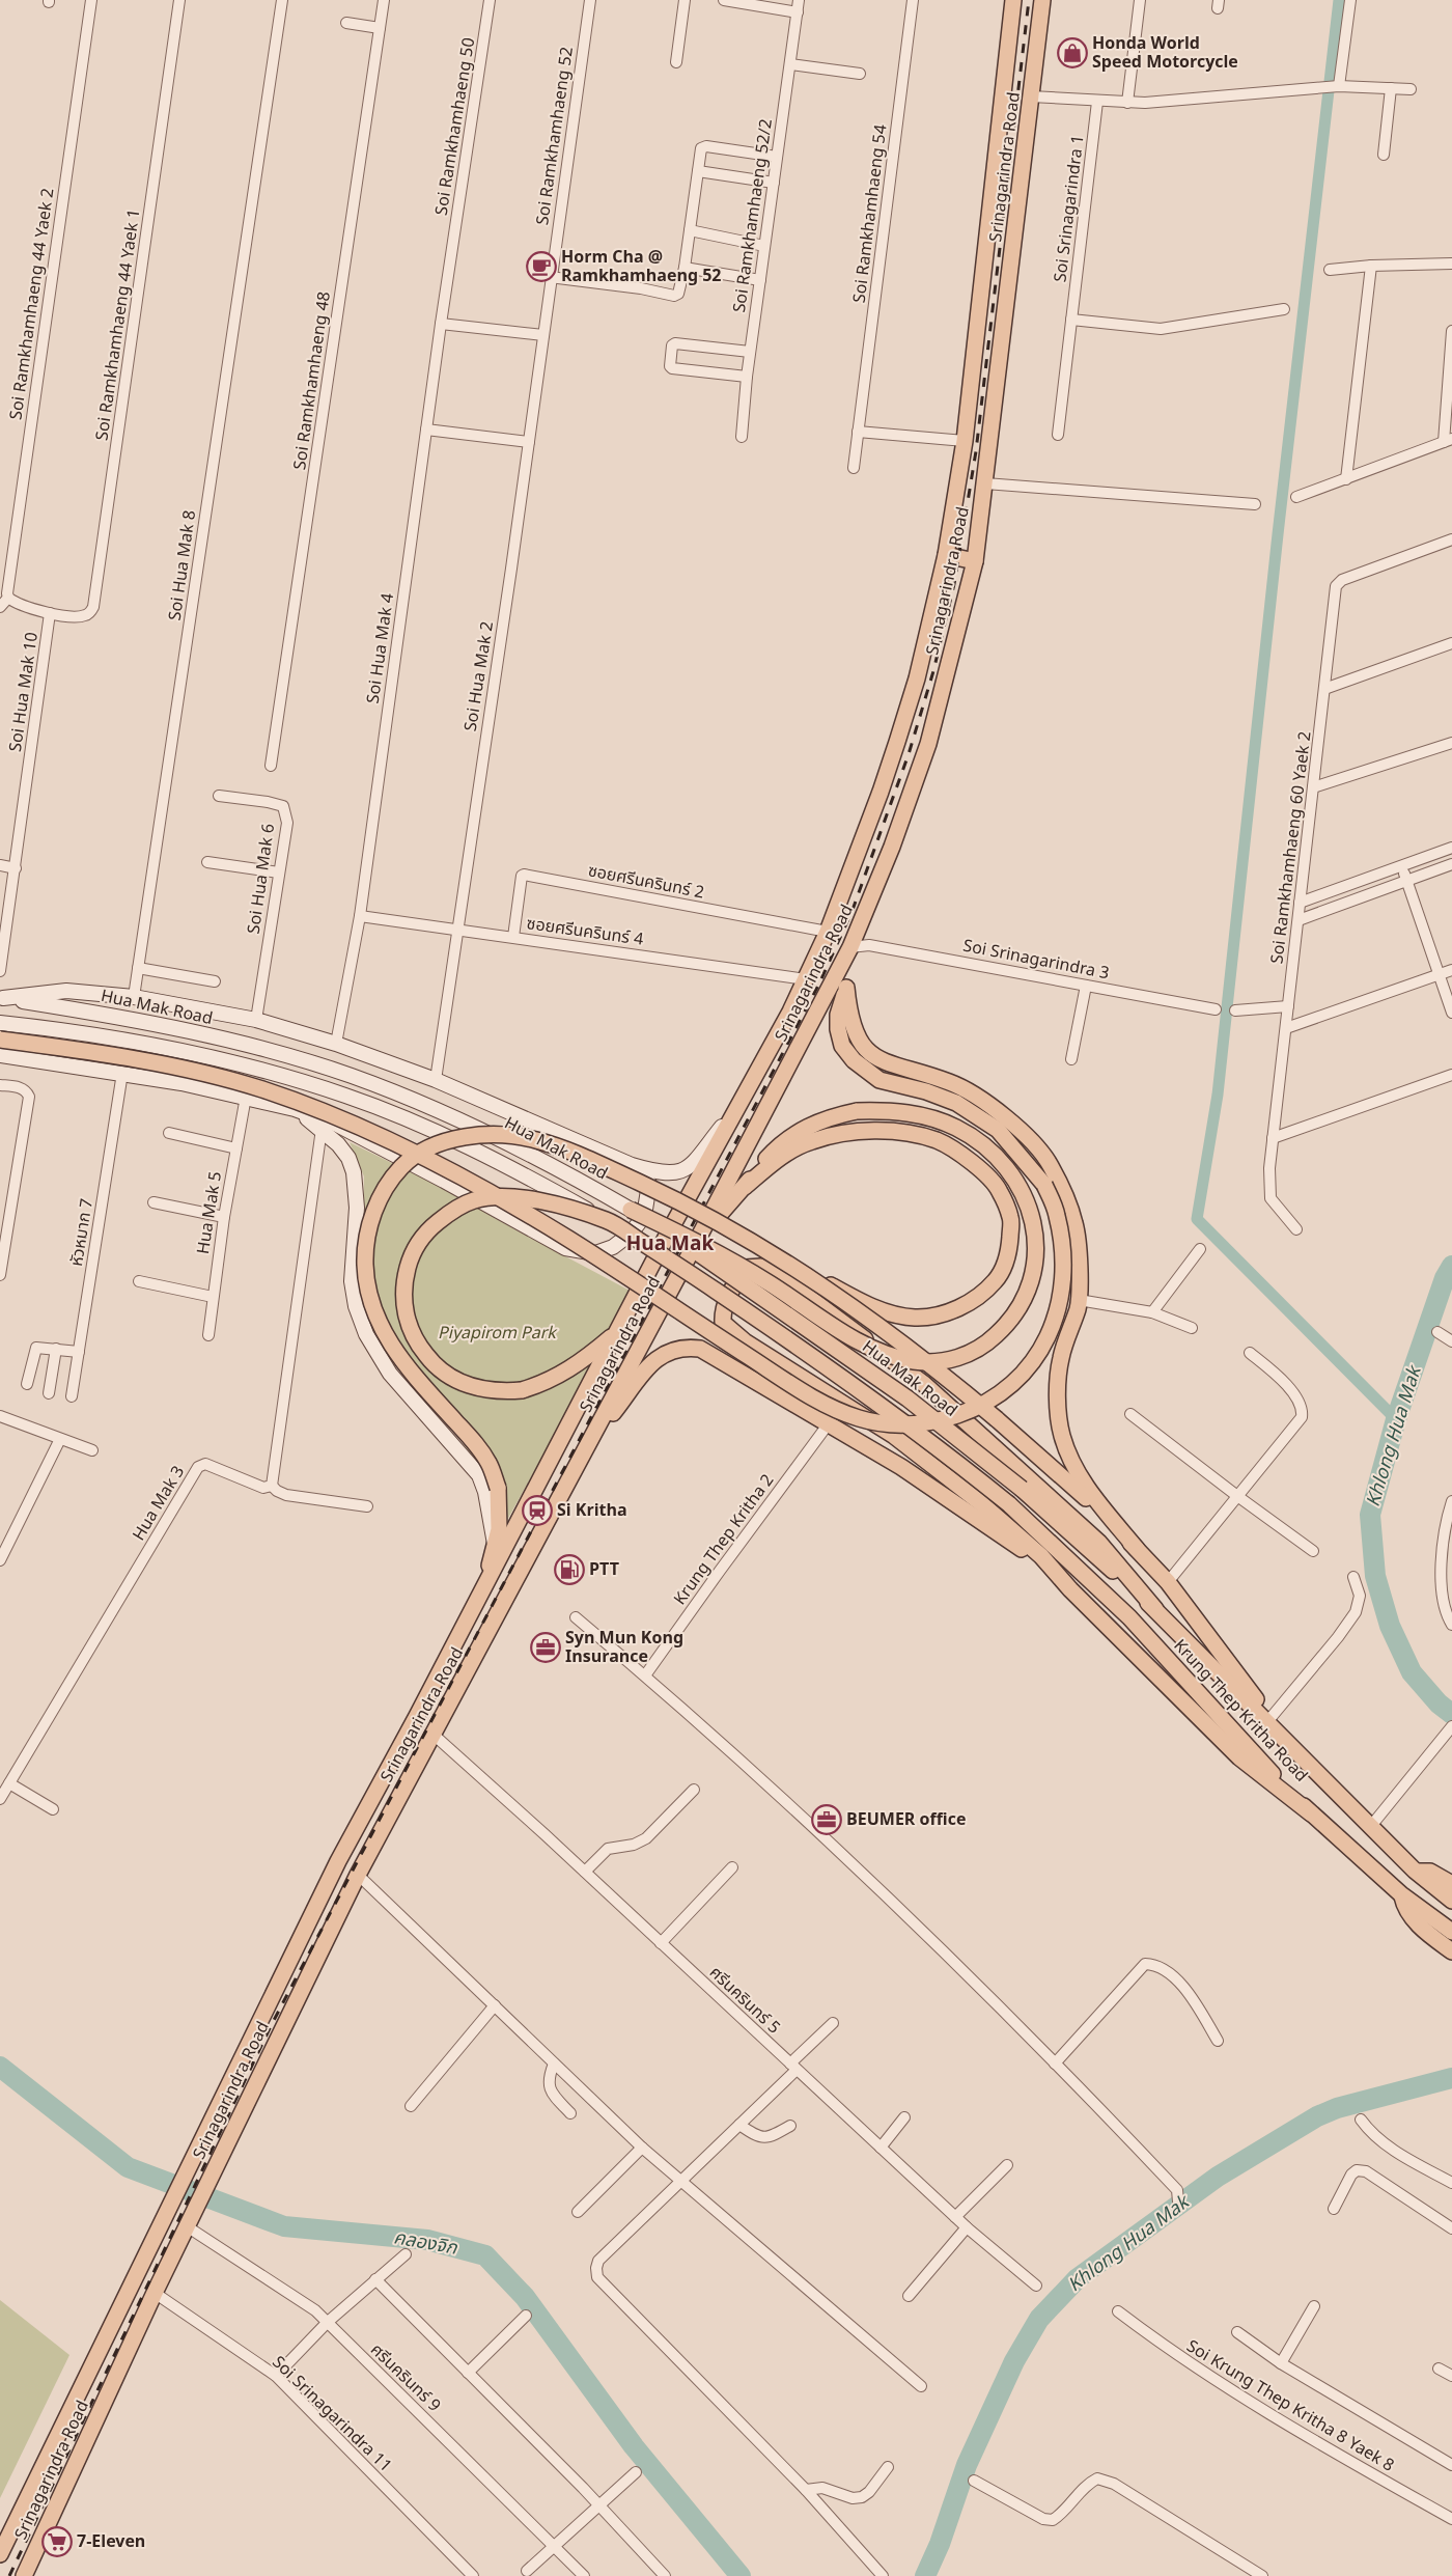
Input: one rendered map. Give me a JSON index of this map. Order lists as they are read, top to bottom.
{
  "streets": {
    "main road": ["Srinagarindra Road", "Hua Mak Road", "Krung Thep Kritha Road"],
    "street": [
      "Soi Ramkhamhaeng 50",
      "Soi Ramkhamhaeng 52",
      "Soi Srinagarindra 1",
      "Soi Ramkhamhaeng 54",
      "Soi Ramkhamhaeng 52/2",
      "Soi Ramkhamhaeng 44 Yaek 2",
      "Soi Ramkhamhaeng 44 Yaek 1",
      "Soi Ramkhamhaeng 48",
      "Soi Hua Mak 8",
      "Soi Hua Mak 4",
      "Soi Hua Mak 2",
      "Soi Hua Mak 10",
      "Soi Ramkhamhaeng 60 Yaek 2",
      "Soi Hua Mak 6",
      "ซอยศรีนครินทร์ 2",
      "ซอยศรีนครินทร์ 4",
      "Soi Srinagarindra 3",
      "Hua Mak 5",
      "หัวหมาก 7",
      "Hua Mak 3",
      "Krung Thep Kritha 2",
      "ศรีนครินทร์ 5",
      "ศรีนครินทร์ 9",
      "Soi Krung Thep Kritha 8 Yaek 8",
      "Soi Srinagarindra 11"
    ]
  },
  "crossings": [
    ["Soi Ramkhamhaeng 50", "Soi Hua Mak 4"],
    ["Soi Ramkhamhaeng 52", "Soi Hua Mak 2"],
    ["Srinagarindra Road", "ซอยศรีนครินทร์ 2"],
    ["Srinagarindra Road", "ซอยศรีนครินทร์ 4"],
    ["Srinagarindra Road", "Soi Srinagarindra 3"],
    ["Srinagarindra Road", "ศรีนครินทร์ 5"],
    ["Srinagarindra Road", "ศรีนครินทร์ 9"],
    ["Srinagarindra Road", "Soi Srinagarindra 11"],
    ["Soi Ramkhamhaeng 44 Yaek 1", "Soi Hua Mak 10"],
    ["Soi Hua Mak 4", "ซอยศรีนครินทร์ 4"],
    ["Soi Hua Mak 2", "ซอยศรีนครินทร์ 4"],
    ["ซอยศรีนครินทร์ 2", "ซอยศรีนครินทร์ 4"],
    ["Hua Mak Road", "Krung Thep Kritha Road"]
  ],
  "districts": ["Hua Mak"],
  "water": ["Khlong Hua Mak", "คลองจิก"],
  "parks": ["Piyapirom Park"],
  "places": {
    "shop": ["Honda World Speed Motorcycle"],
    "cafe": ["Horm Cha @ Ramkhamhaeng 52"],
    "station": ["Si Kritha"],
    "fuel station": ["PTT"],
    "office": ["Syn Mun Kong Insurance", "BEUMER office"],
    "supermarket": ["7-Eleven"]
  }
}
